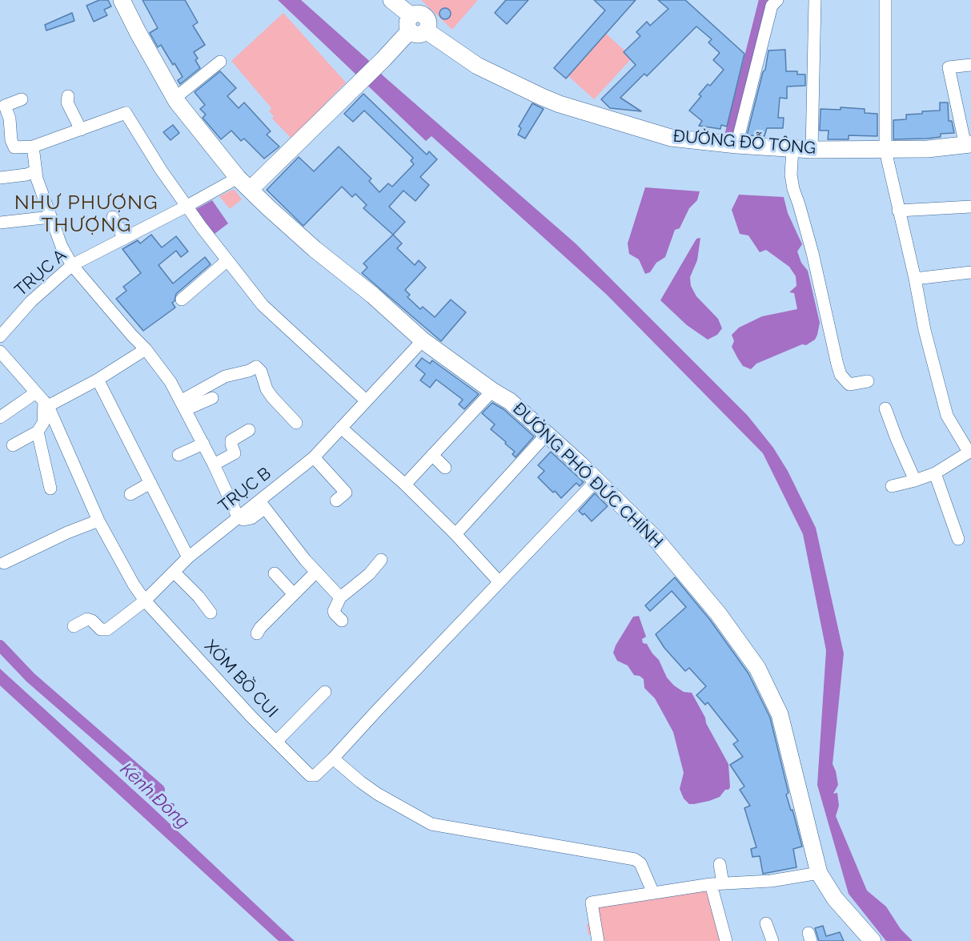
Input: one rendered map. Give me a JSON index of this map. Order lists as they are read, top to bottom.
{
  "streets": {
    "main road": ["ĐƯỜNG ĐỖ TÔNG", "ĐƯỜNG PHÓ ĐỨC CHÍNH"],
    "street": ["TRỤC A", "TRỤC B", "XÓM BỒ CUI"]
  },
  "crossings": [
    ["TRỤC A", "ĐƯỜNG PHÓ ĐỨC CHÍNH"],
    ["ĐƯỜNG PHÓ ĐỨC CHÍNH", "TRỤC B"],
    ["TRỤC B", "XÓM BỒ CUI"]
  ],
  "districts": ["NHƯ PHƯỢNG THƯỢNG"],
  "water": ["Kênh Đông"]
}
